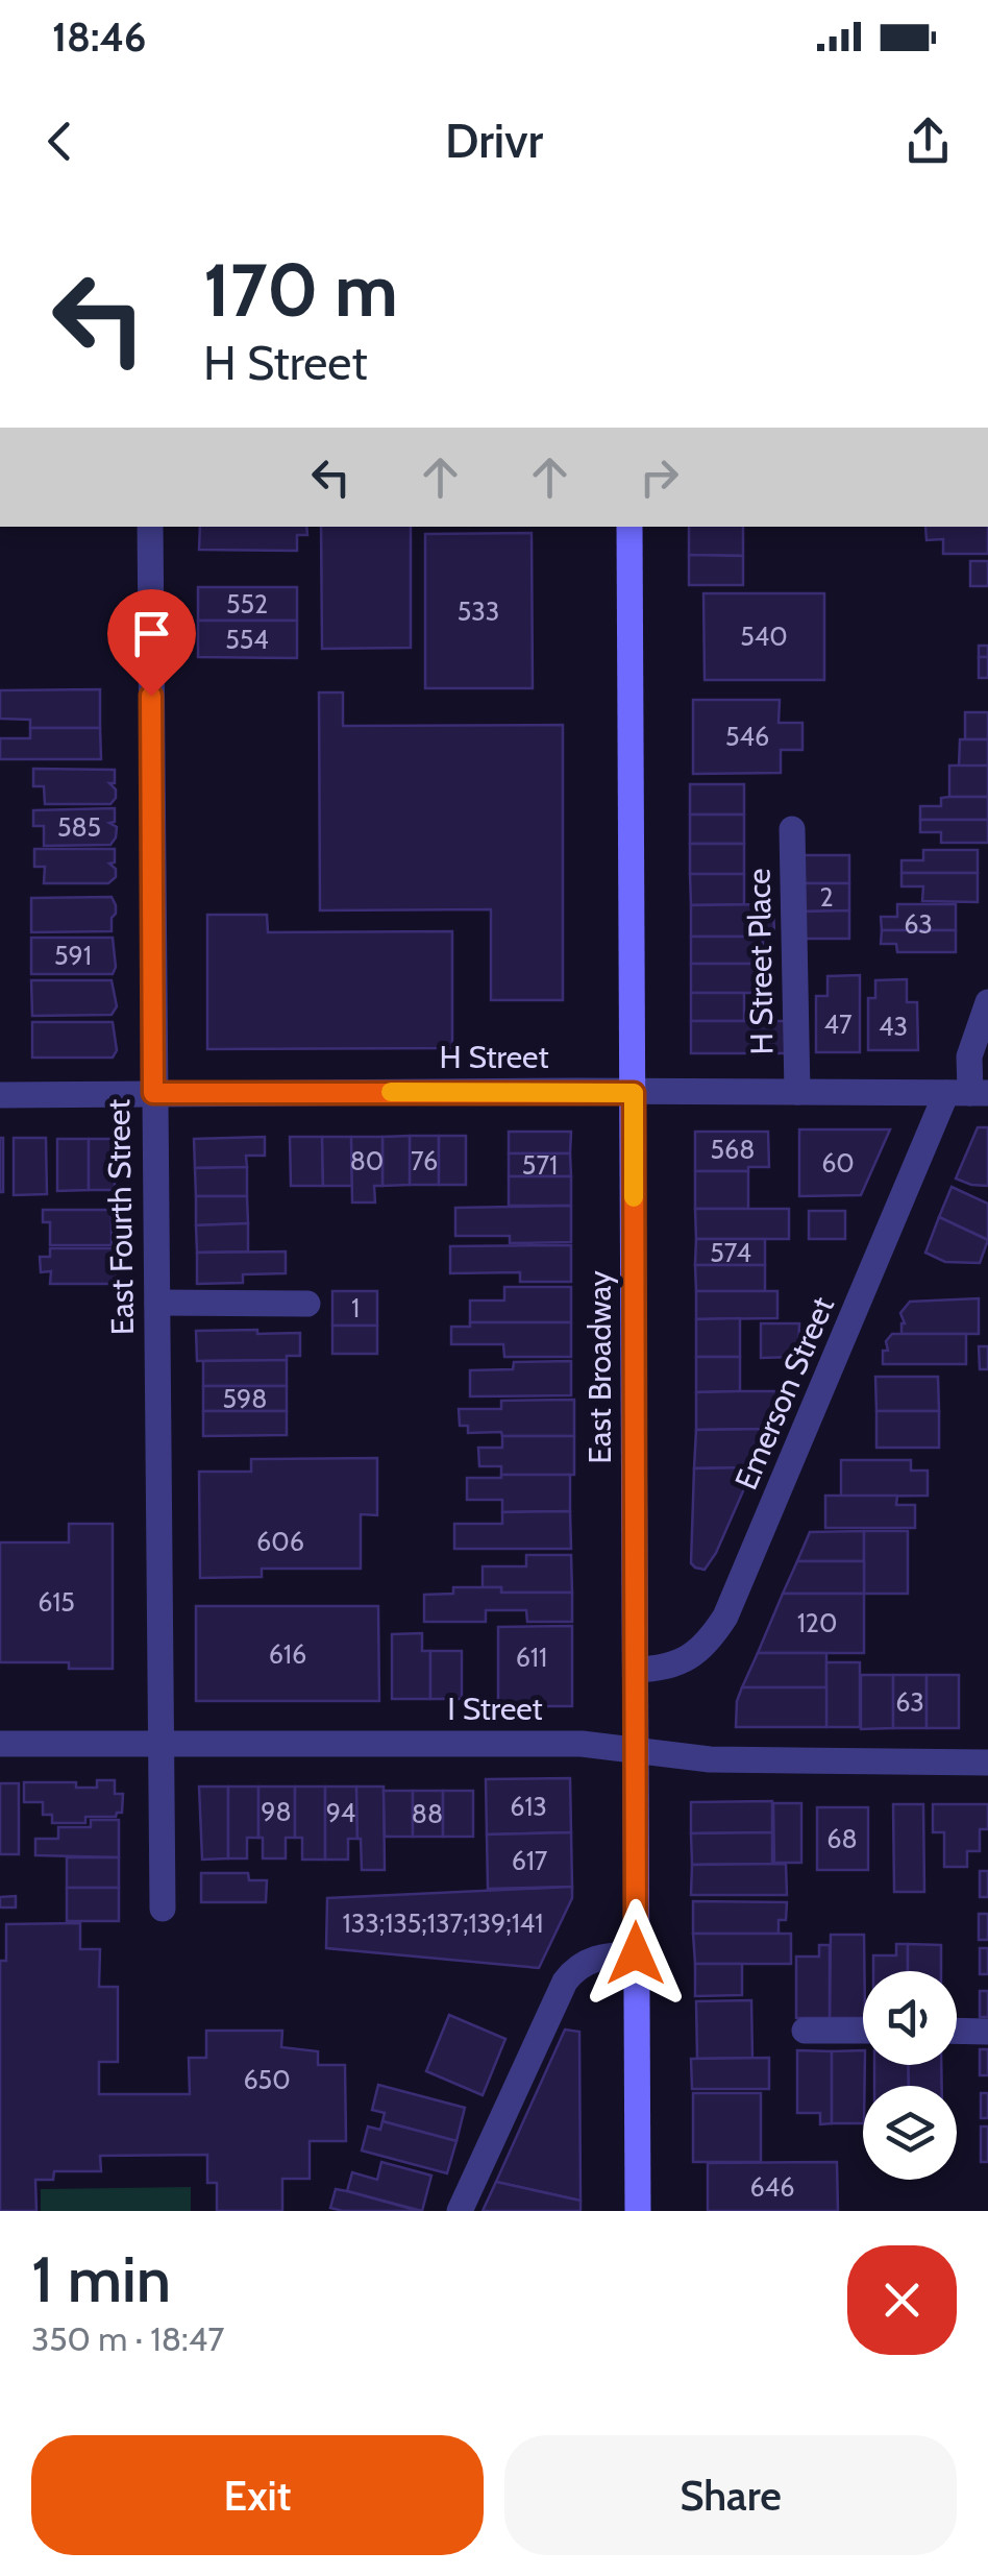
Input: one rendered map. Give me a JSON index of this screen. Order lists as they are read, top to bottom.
{
  "streets": {
    "main road": ["East Broadway"],
    "street": [
      "H Street Place",
      "H Street",
      "East Fourth Street",
      "Emerson Street",
      "I Street"
    ]
  },
  "crossings": [
    ["H Street Place", "H Street"],
    ["H Street", "East Fourth Street"],
    ["H Street", "East Broadway"],
    ["H Street", "Emerson Street"],
    ["East Fourth Street", "I Street"],
    ["East Broadway", "Emerson Street"],
    ["East Broadway", "I Street"]
  ],
  "house_numbers": [
    "552",
    "533",
    "540",
    "554",
    "546",
    "585",
    "2",
    "63",
    "591",
    "47",
    "43",
    "568",
    "80",
    "76",
    "60",
    "571",
    "574",
    "1",
    "598",
    "606",
    "615",
    "120",
    "616",
    "611",
    "63",
    "613",
    "98",
    "94",
    "88",
    "68",
    "617",
    "133;135;137;139;141",
    "650",
    "646"
  ],
  "page": {
    "status": "18:46",
    "header": "Drivr",
    "turn": ["170 m", "H Street"],
    "heading": ["1 min", "350 m · 18:47"],
    "buttons": ["Exit", "Share"]
  }
}
